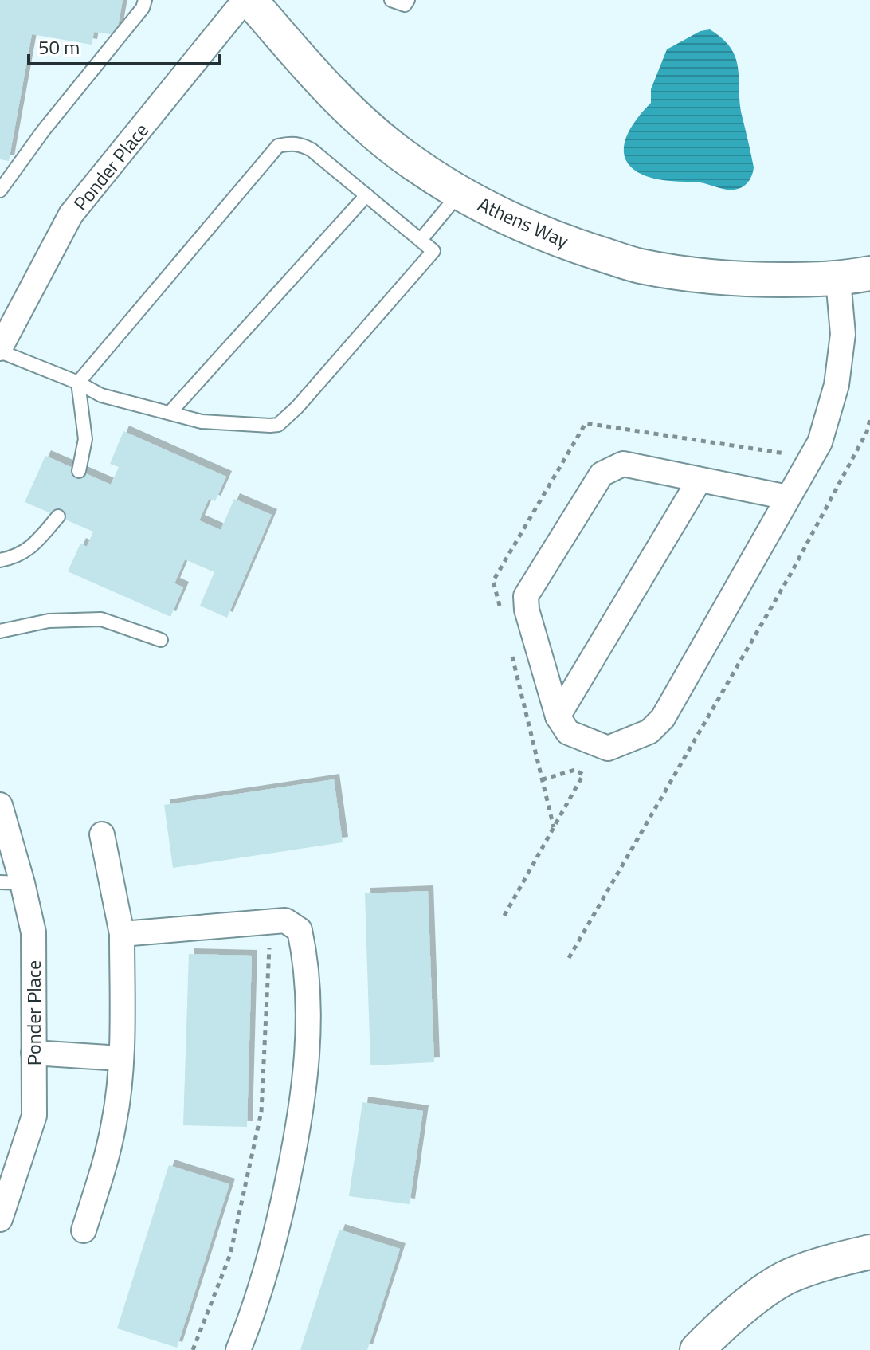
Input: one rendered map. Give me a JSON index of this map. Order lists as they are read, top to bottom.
{
  "streets": {
    "street": ["Ponder Place", "Athens Way"]
  },
  "scale_bar": "50 m"
}
